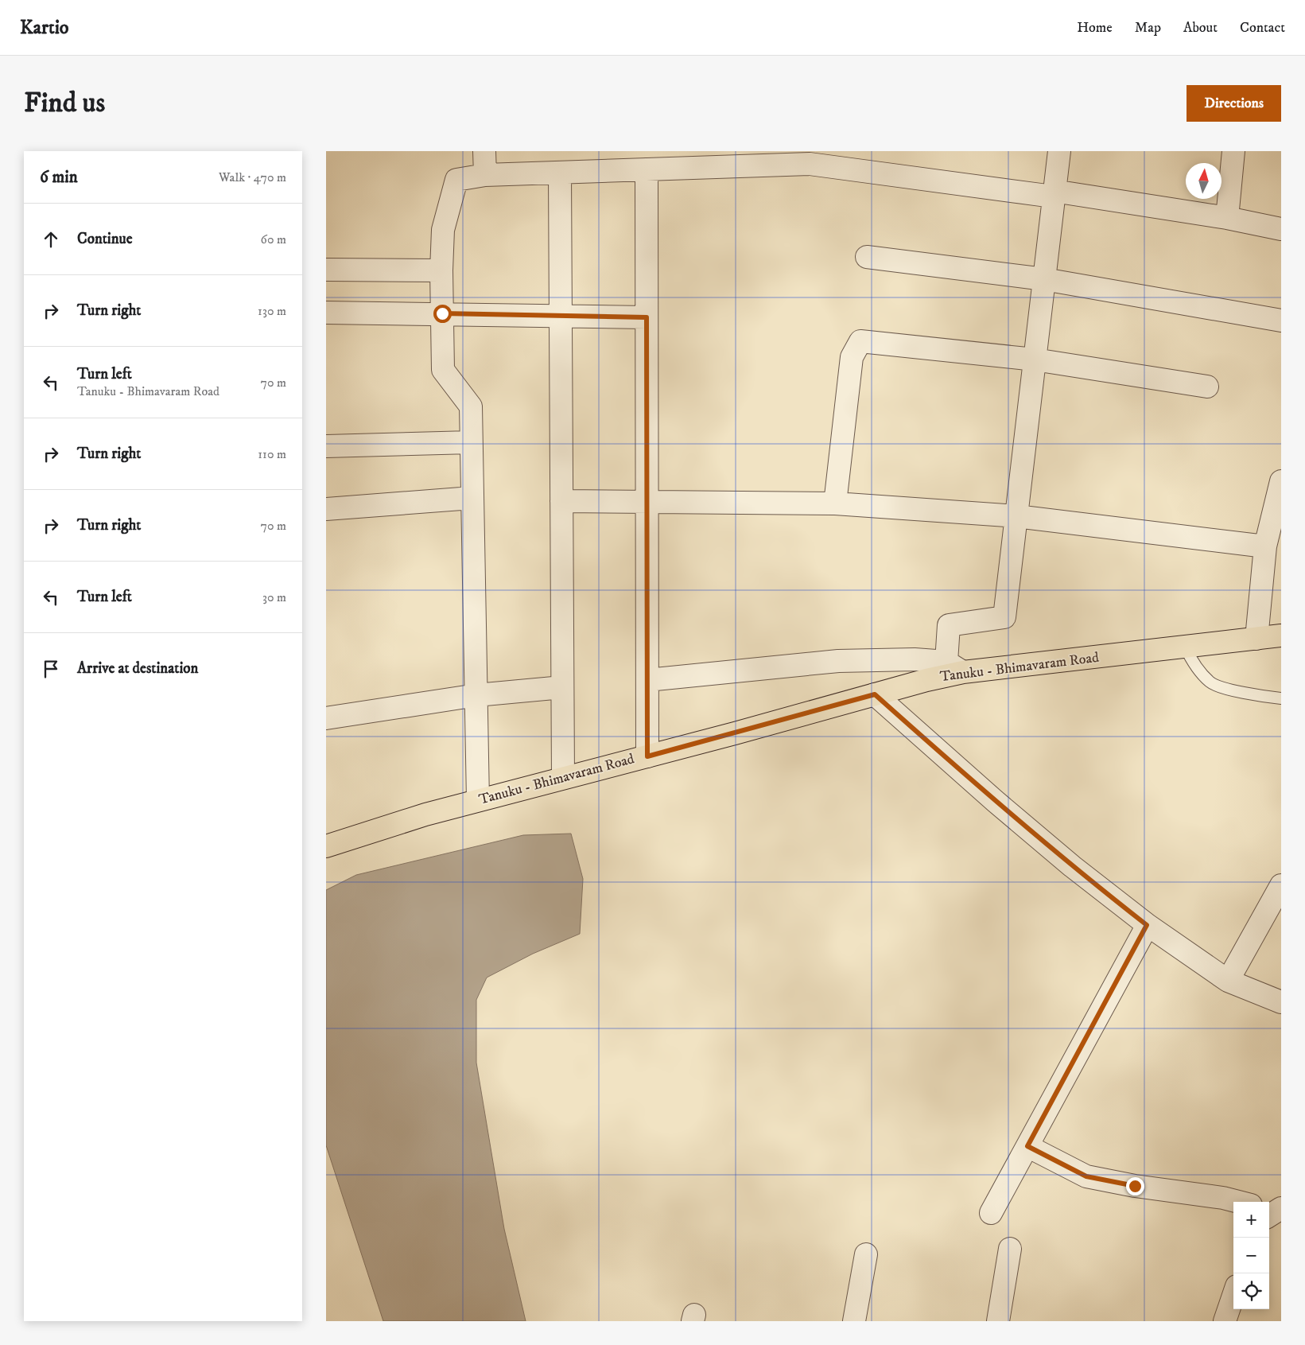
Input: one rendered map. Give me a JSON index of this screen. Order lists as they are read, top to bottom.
{
  "streets": {
    "main road": ["Tanuku - Bhimavaram Road"]
  },
  "north": "top",
  "page": {
    "header": "Kartio",
    "nav": [
      "Home",
      "Map",
      "About",
      "Contact"
    ],
    "buttons": "Directions",
    "title": "Find us",
    "heading": ["6 min", "Walk · 470 m"],
    "list": [
      ["Continue", "60 m"],
      ["Turn right", "130 m"],
      ["Turn left", "Tanuku - Bhimavaram Road", "70 m"],
      ["Turn right", "110 m"],
      ["Turn right", "70 m"],
      ["Turn left", "30 m"],
      "Arrive at destination"
    ],
    "map_buttons": ["+", "−"]
  }
}
